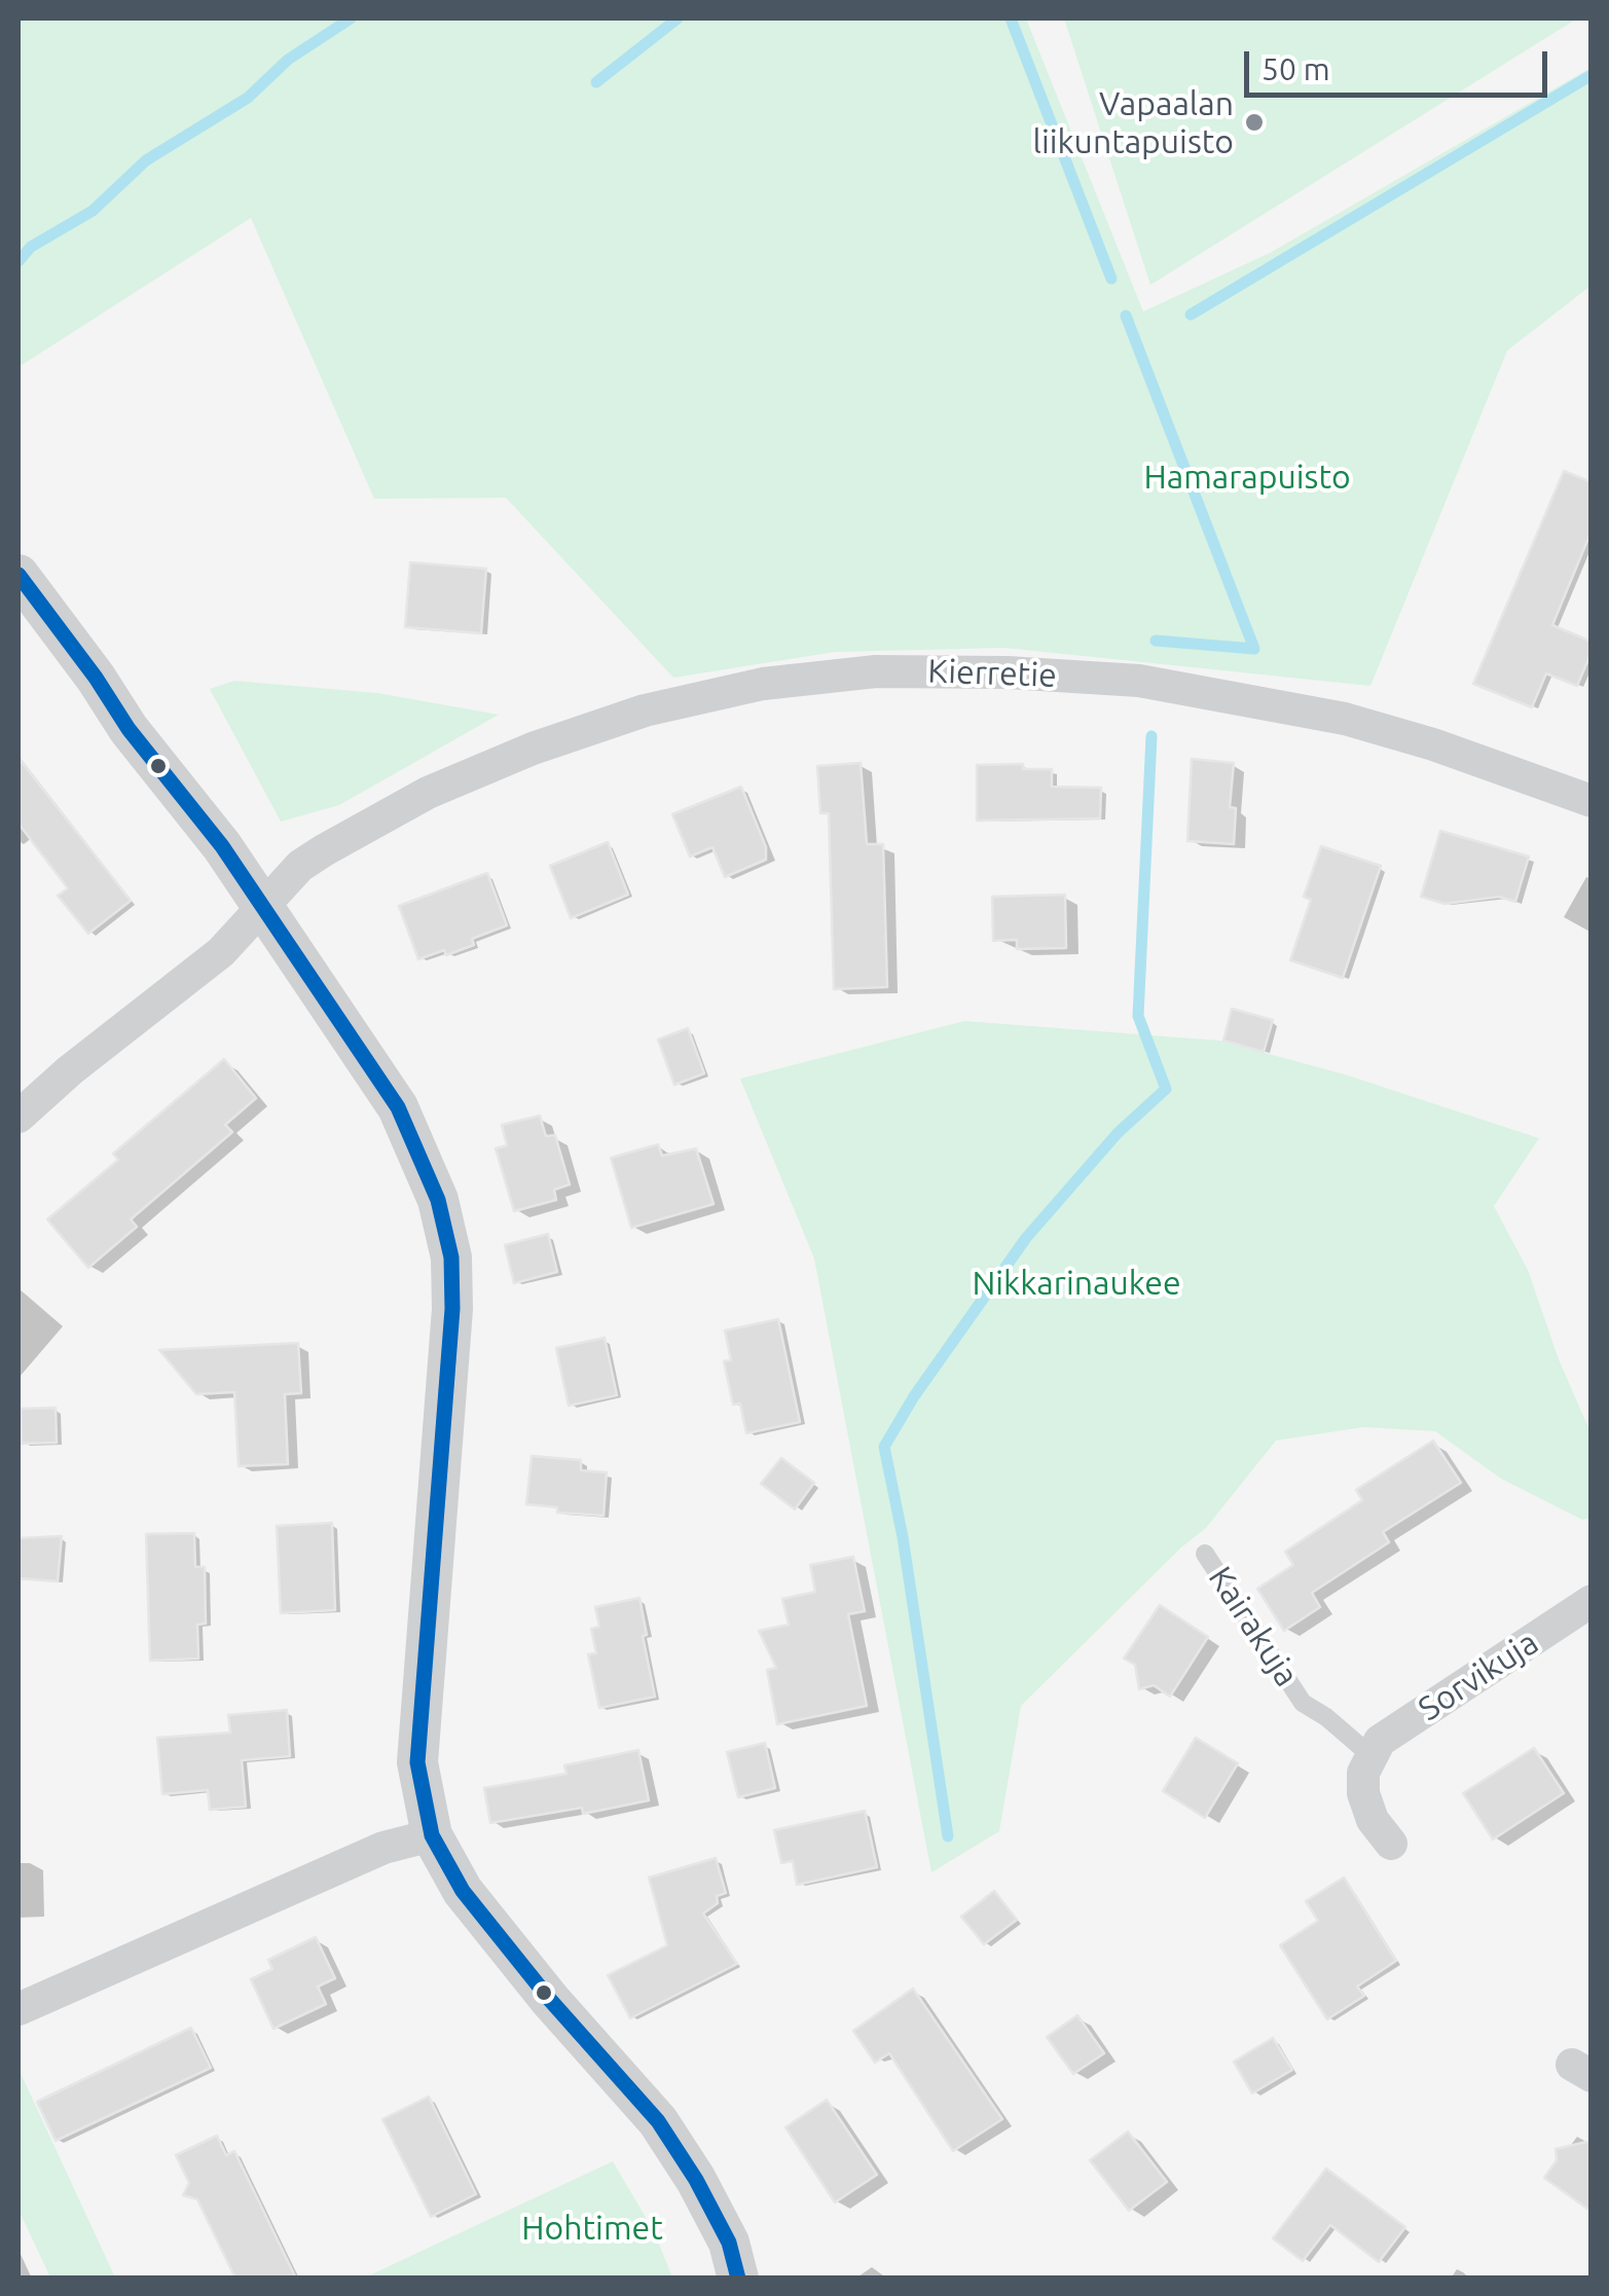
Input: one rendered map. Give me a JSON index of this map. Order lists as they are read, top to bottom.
{
  "streets": {
    "street": ["Kierretie", "Sorvikuja"],
    "lane": ["Kairakuja"]
  },
  "crossings": [
    ["Kairakuja", "Sorvikuja"]
  ],
  "parks": ["Hamarapuisto", "Nikkarinaukee", "Hohtimet"],
  "places": ["Vapaalan liikuntapuisto"],
  "scale_bar": "50 m"
}
